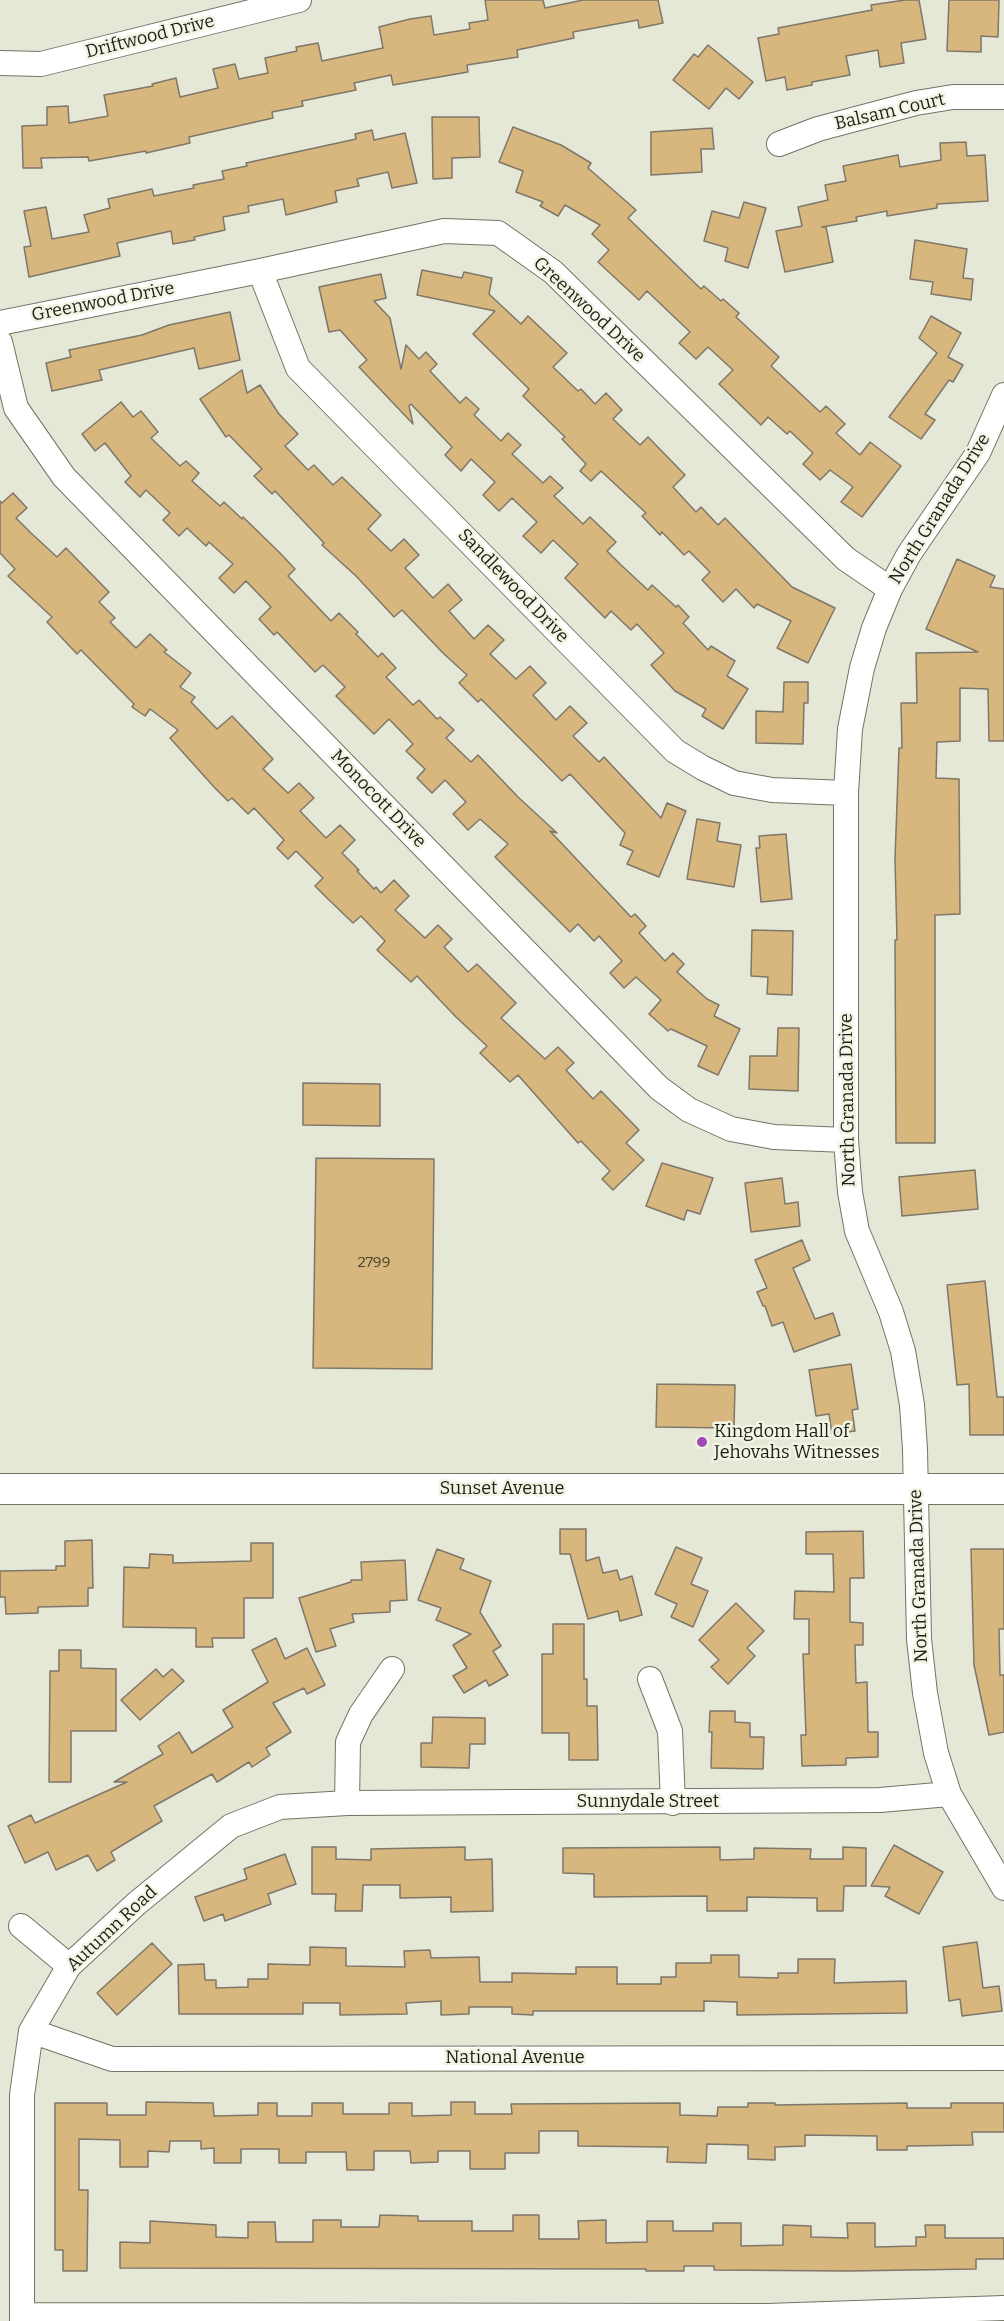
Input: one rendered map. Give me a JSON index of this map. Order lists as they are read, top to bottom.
{
  "streets": {
    "main road": ["Sunset Avenue"],
    "street": [
      "Driftwood Drive",
      "Balsam Court",
      "Greenwood Drive",
      "North Granada Drive",
      "Sandlewood Drive",
      "Monocott Drive",
      "Sunnydale Street",
      "Autumn Road",
      "National Avenue"
    ]
  },
  "crossings": [
    ["Greenwood Drive", "North Granada Drive"],
    ["Greenwood Drive", "Sandlewood Drive"],
    ["North Granada Drive", "Sandlewood Drive"],
    ["North Granada Drive", "Monocott Drive"],
    ["North Granada Drive", "Sunset Avenue"],
    ["North Granada Drive", "Sunnydale Street"],
    ["Sunnydale Street", "Autumn Road"],
    ["Autumn Road", "National Avenue"]
  ],
  "places": ["Kingdom Hall of Jehovahs Witnesses"],
  "house_numbers": ["2799"]
}
